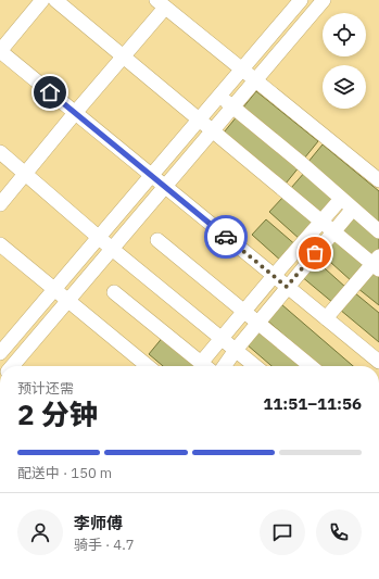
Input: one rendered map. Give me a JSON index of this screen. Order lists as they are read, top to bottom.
{
  "page": {
    "heading": ["2 分钟", "预计还需", "11:51–11:56"],
    "panel": ["李师傅", "骑手 · 4.7"],
    "bar": "配送中 · 150 m"
  }
}
